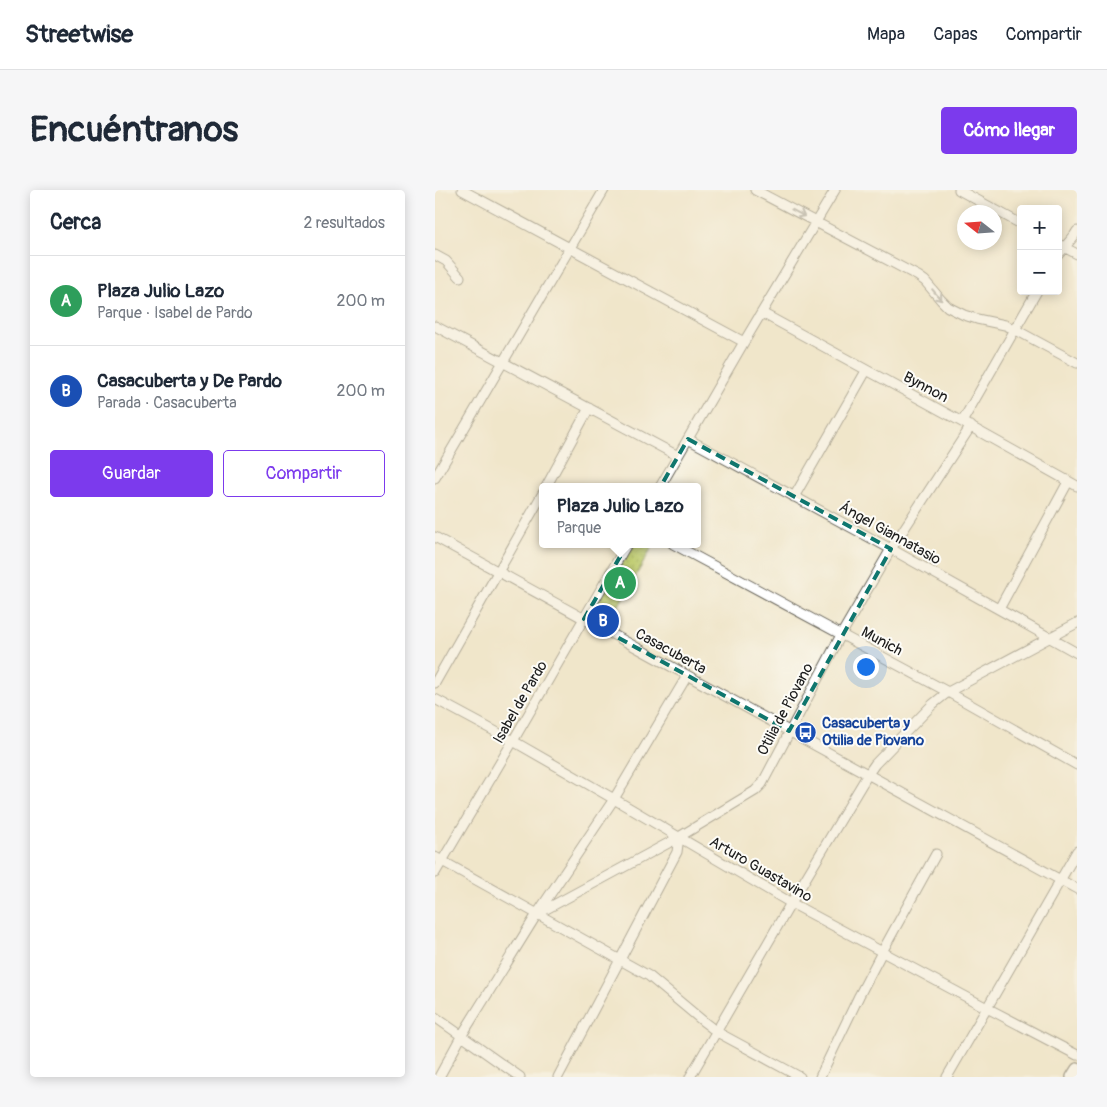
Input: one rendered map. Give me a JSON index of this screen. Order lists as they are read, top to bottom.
{
  "streets": {
    "street": [
      "Bynnon",
      "Ángel Giannatasio",
      "Munich",
      "Casacuberta",
      "Isabel de Pardo",
      "Otilia de Piovano",
      "Arturo Guastavino"
    ]
  },
  "crossings": [
    ["Bynnon", "Otilia de Piovano"],
    ["Ángel Giannatasio", "Otilia de Piovano"],
    ["Munich", "Otilia de Piovano"],
    ["Casacuberta", "Isabel de Pardo"],
    ["Casacuberta", "Otilia de Piovano"],
    ["Isabel de Pardo", "Arturo Guastavino"],
    ["Otilia de Piovano", "Arturo Guastavino"]
  ],
  "places": {
    "bus stop": ["Casacuberta y Otilia de Piovano"]
  },
  "north": "left",
  "page": {
    "header": "Streetwise",
    "nav": ["Mapa", "Capas", "Compartir"],
    "buttons": [
      "Cómo llegar",
      ["Guardar", "Compartir"]
    ],
    "title": "Encuéntranos",
    "heading": ["Cerca", "2 resultados"],
    "map_buttons": ["+", "−"],
    "list": [
      {
        "mark": "A",
        "name": "Plaza Julio Lazo",
        "note": "Parque · Isabel de Pardo",
        "value": "200 m"
      },
      {
        "mark": "B",
        "name": "Casacuberta y De Pardo",
        "note": "Parada · Casacuberta",
        "value": "200 m"
      }
    ],
    "popup": ["Plaza Julio Lazo", "Parque"],
    "pins": ["A", "B"]
  }
}
